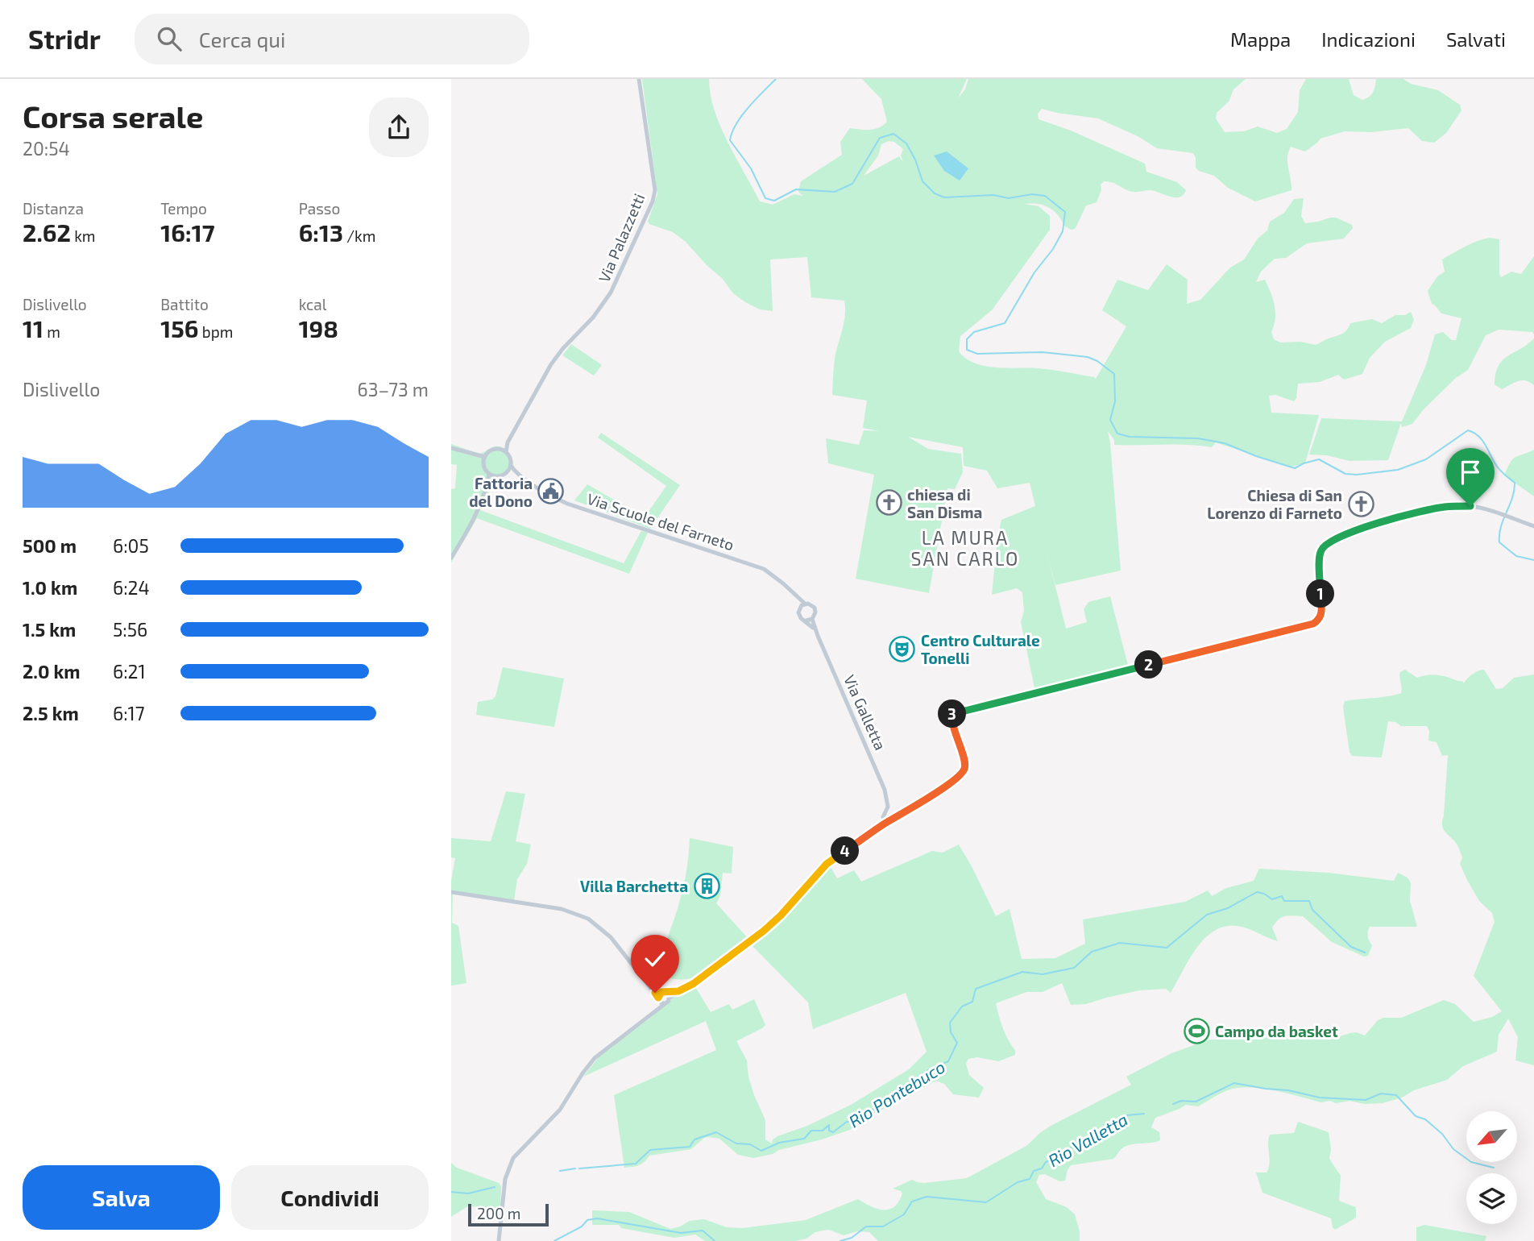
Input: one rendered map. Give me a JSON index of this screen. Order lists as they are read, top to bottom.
{
  "streets": {
    "street": ["Via Palazzetti", "Via Scuole del Farneto", "Via Galletta"]
  },
  "crossings": [
    ["Via Palazzetti", "Via Scuole del Farneto"],
    ["Via Scuole del Farneto", "Via Galletta"]
  ],
  "districts": ["LA MURA SAN CARLO"],
  "water": ["Rio Pontebuco", "Rio Valletta"],
  "places": {
    "public building": ["Fattoria del Dono"],
    "church": ["chiesa di San Disma", "Chiesa di San Lorenzo di Farneto"],
    "theatre": ["Centro Culturale Tonelli"],
    "building": ["Villa Barchetta"],
    "sports": ["Campo da basket"]
  },
  "scale_bar": "200 m",
  "north": "bottom left",
  "page": {
    "header": "Stridr",
    "search": "Cerca qui",
    "nav": ["Mappa", "Indicazioni", "Salvati"],
    "heading": ["Corsa serale", "20:54"],
    "stats": [
      ["Distanza", "2.62 km"],
      ["Tempo", "16:17"],
      ["Passo", "6:13 /km"],
      ["Dislivello", "11 m"],
      ["Battito", "156 bpm"],
      ["kcal", "198"]
    ],
    "chart": ["Dislivello", "63–73 m"],
    "list": [
      {
        "name": "500 m",
        "note": "6:05"
      },
      {
        "name": "1.0 km",
        "note": "6:24"
      },
      {
        "name": "1.5 km",
        "note": "5:56"
      },
      {
        "name": "2.0 km",
        "note": "6:21"
      },
      {
        "name": "2.5 km",
        "note": "6:17"
      }
    ],
    "pins": [
      "1",
      "2",
      "3",
      "4"
    ],
    "buttons": ["Salva", "Condividi"],
    "scale": "200 m"
  }
}
